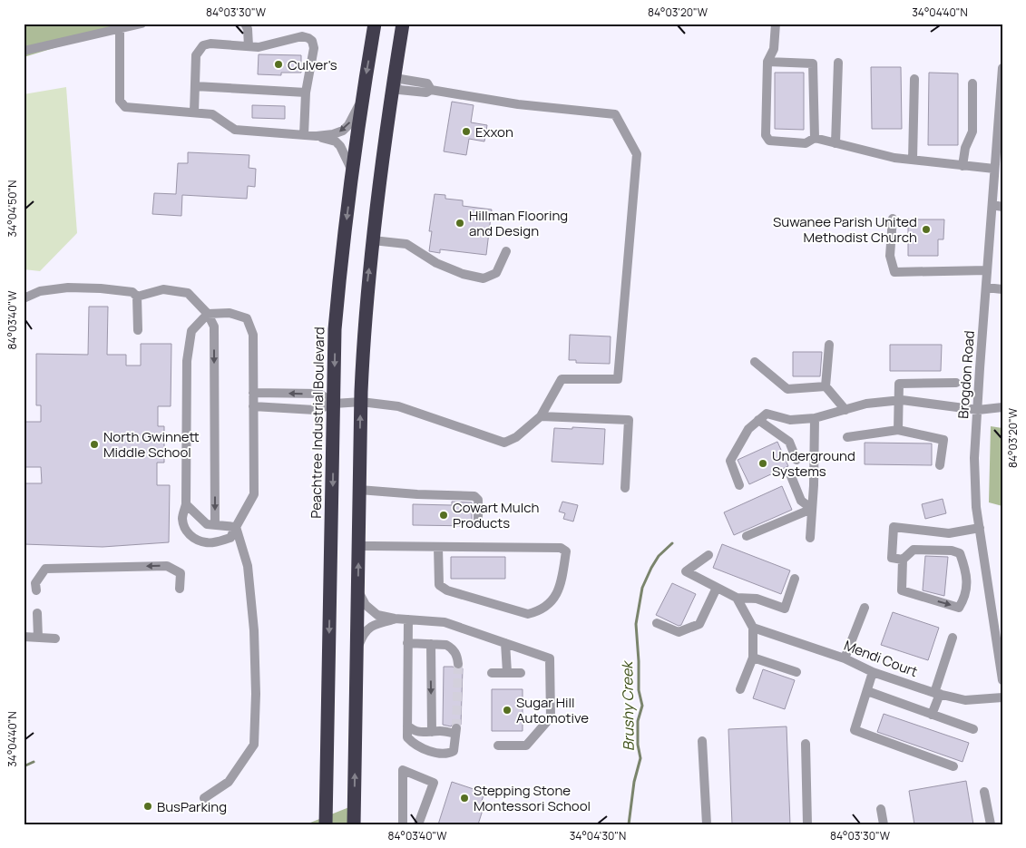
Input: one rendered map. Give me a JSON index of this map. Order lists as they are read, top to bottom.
{
  "streets": {
    "highway": ["Peachtree Industrial Boulevard"],
    "street": ["Brogdon Road", "Mendi Court"]
  },
  "water": ["Brushy Creek"],
  "places": [
    "Culver's",
    "Exxon",
    "Hillman Flooring and Design",
    "Suwanee Parish United Methodist Church",
    "North Gwinnett Middle School",
    "Underground Systems",
    "Cowart Mulch Products",
    "Sugar Hill Automotive",
    "Stepping Stone Montessori School",
    "BusParking"
  ],
  "coordinates": [
    "84°03'30\"W",
    "84°03'20\"W",
    "34°04'40\"N",
    "34°04'50\"N",
    "84°03'40\"W",
    "34°04'30\"N"
  ]
}
